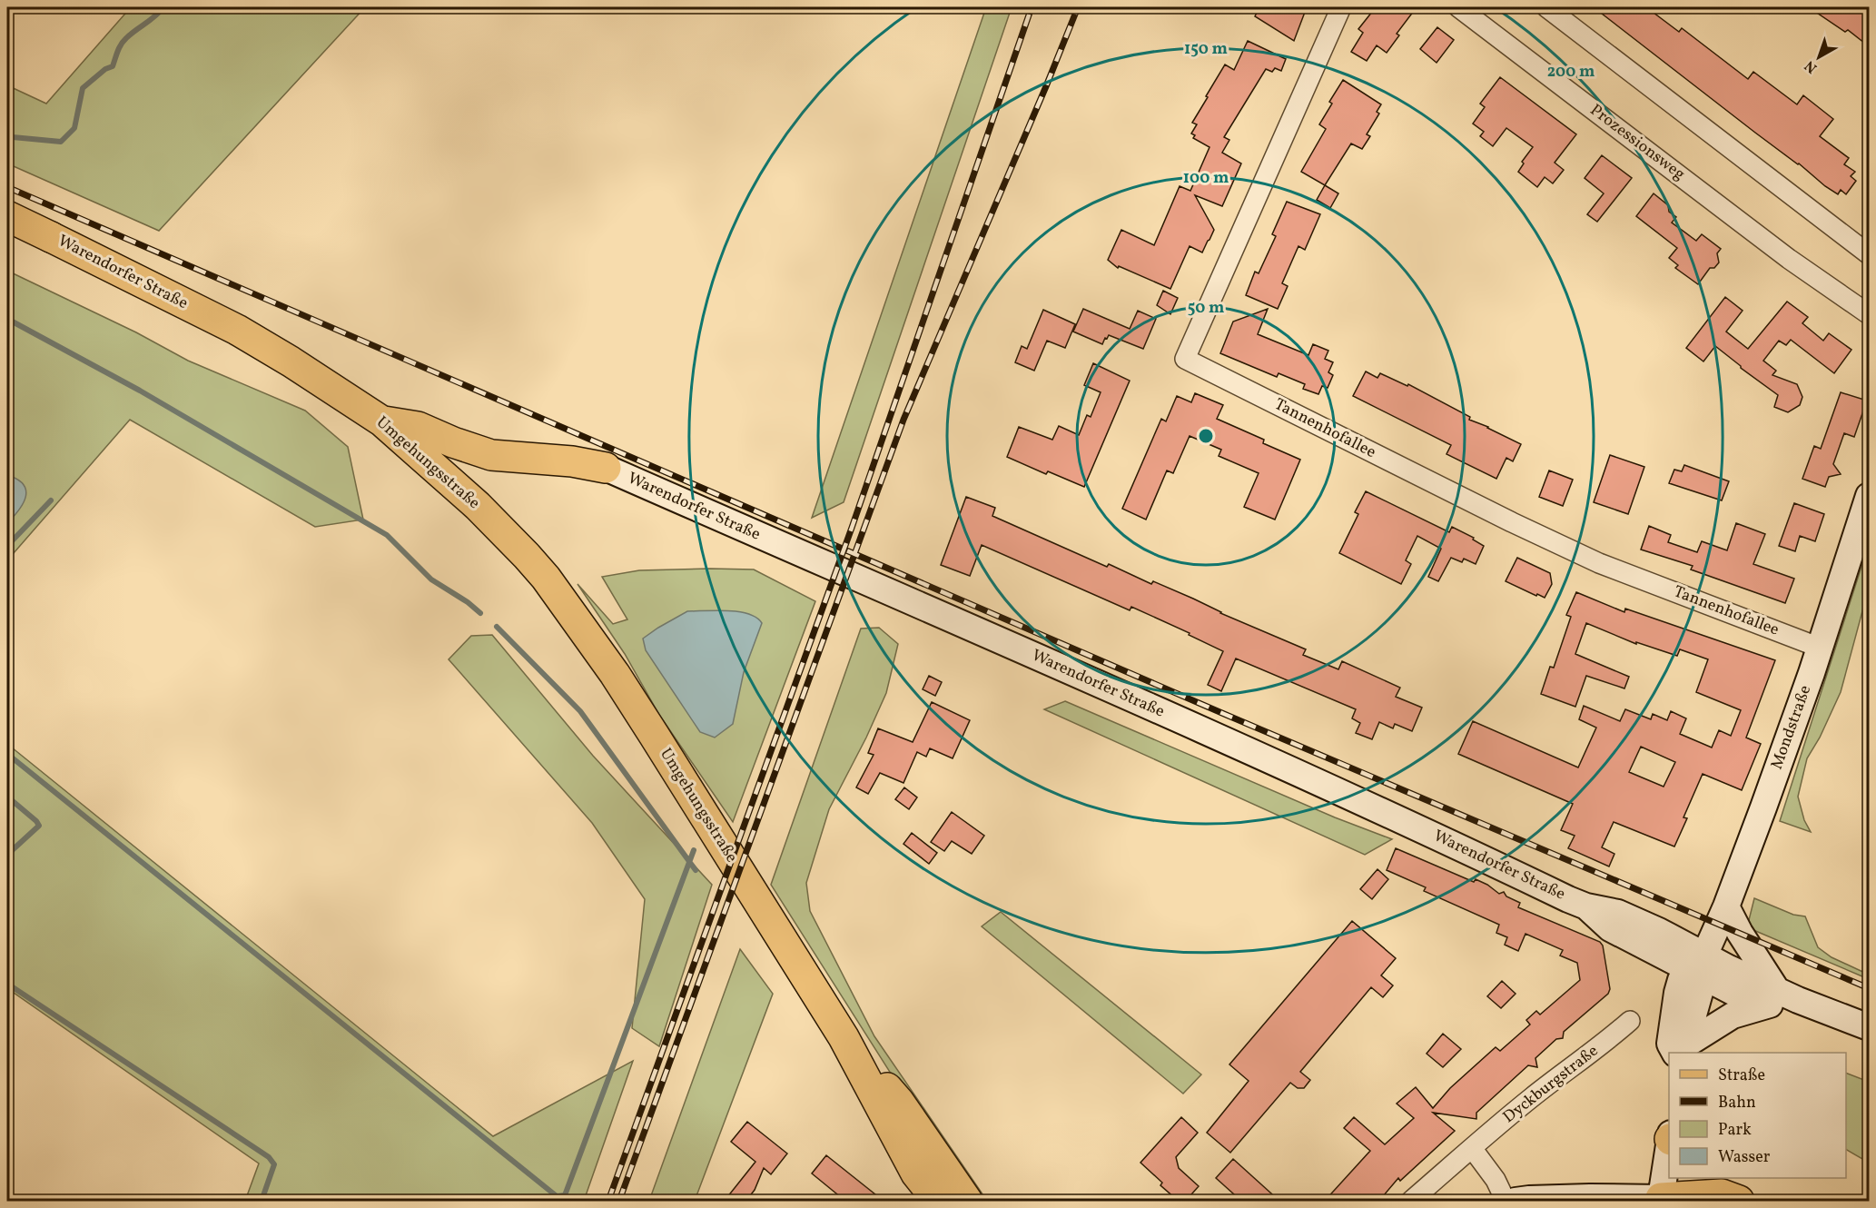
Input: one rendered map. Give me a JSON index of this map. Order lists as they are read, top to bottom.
{
  "streets": {
    "main road": ["Warendorfer Straße", "Umgehungsstraße", "Mondstraße"],
    "street": ["Prozessionsweg", "Tannenhofallee", "Dyckburgstraße"]
  },
  "crossings": [
    ["Warendorfer Straße", "Umgehungsstraße"],
    ["Warendorfer Straße", "Mondstraße"],
    ["Tannenhofallee", "Mondstraße"]
  ],
  "legend": [
    "Straße",
    "Bahn",
    "Park",
    "Wasser"
  ],
  "north": "bottom left",
  "rings": [
    "150 m",
    "200 m",
    "100 m",
    "50 m"
  ]
}
